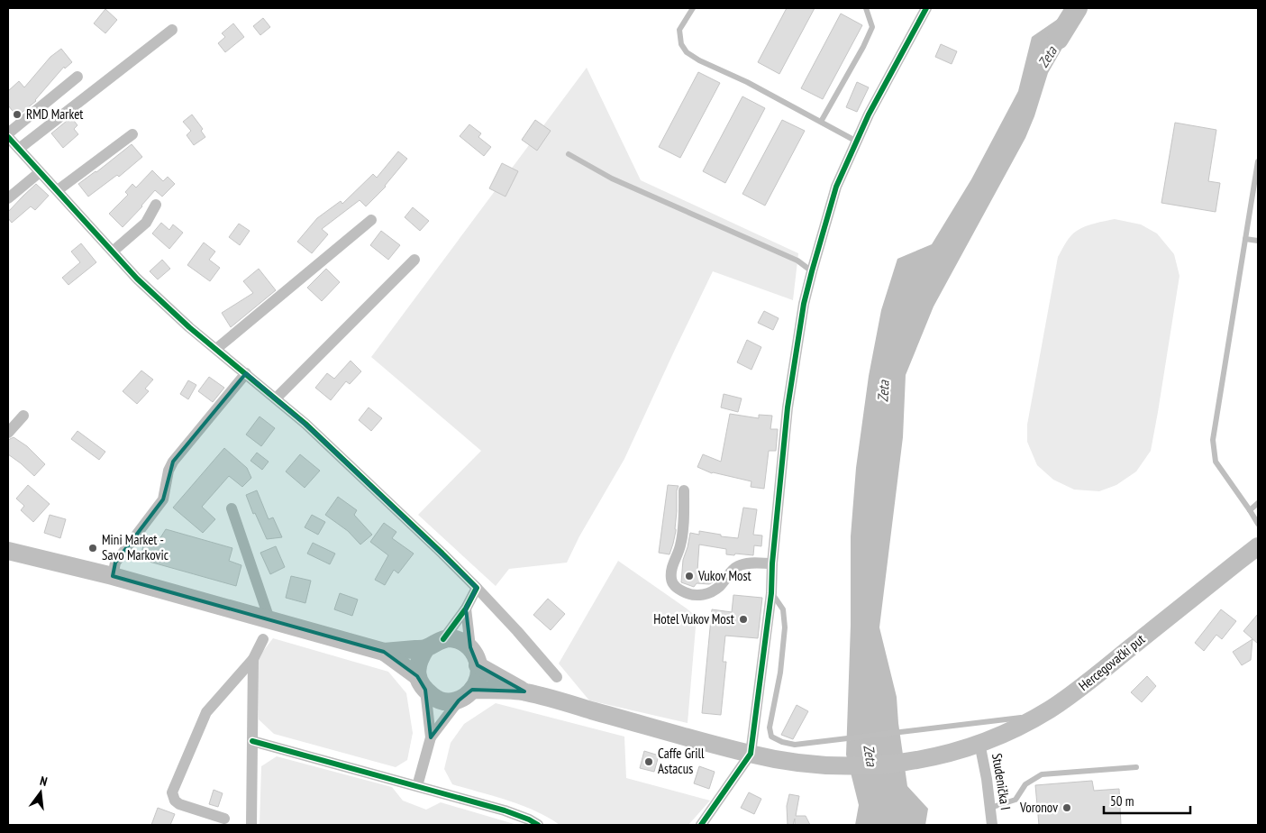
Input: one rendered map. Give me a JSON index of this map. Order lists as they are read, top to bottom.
{
  "streets": {
    "main road": ["Hercegovački put"],
    "street": ["Studenička I"]
  },
  "crossings": [
    ["Hercegovački put", "Studenička I"]
  ],
  "water": ["Zeta"],
  "places": [
    "RMD Market",
    "Mini Market - Savo Markovic",
    "Vukov Most",
    "Hotel Vukov Most",
    "Caffe Grill Astacus",
    "Voronov"
  ],
  "scale_bar": "50 m",
  "north": "top"
}
